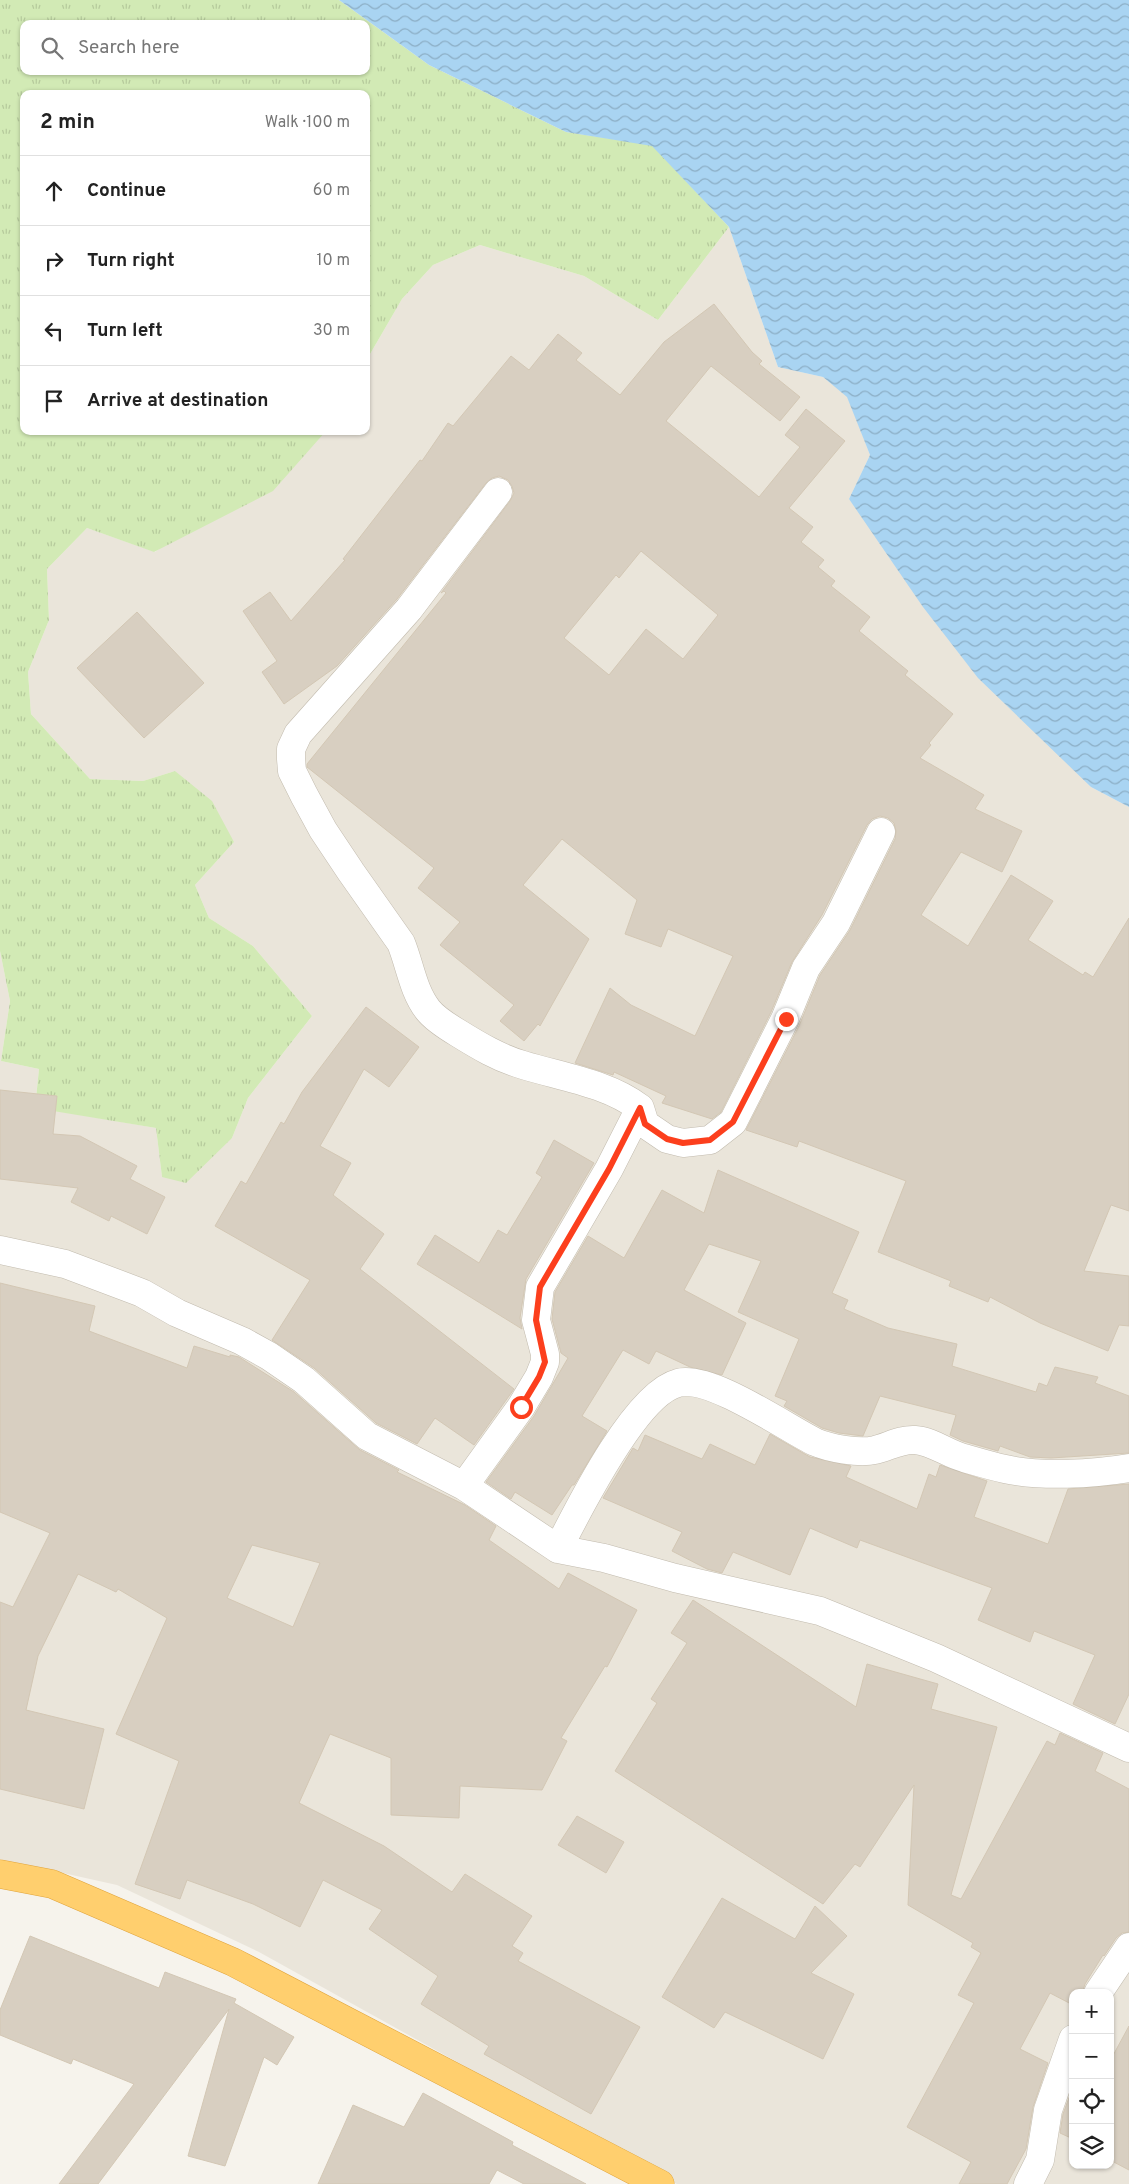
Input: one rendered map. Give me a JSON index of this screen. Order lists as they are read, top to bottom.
{
  "page": {
    "search": "Search here",
    "heading": ["2 min", "Walk · 100 m"],
    "list": [
      ["Continue", "60 m"],
      ["Turn right", "10 m"],
      ["Turn left", "30 m"],
      "Arrive at destination"
    ],
    "map_buttons": ["+", "−"]
  }
}
